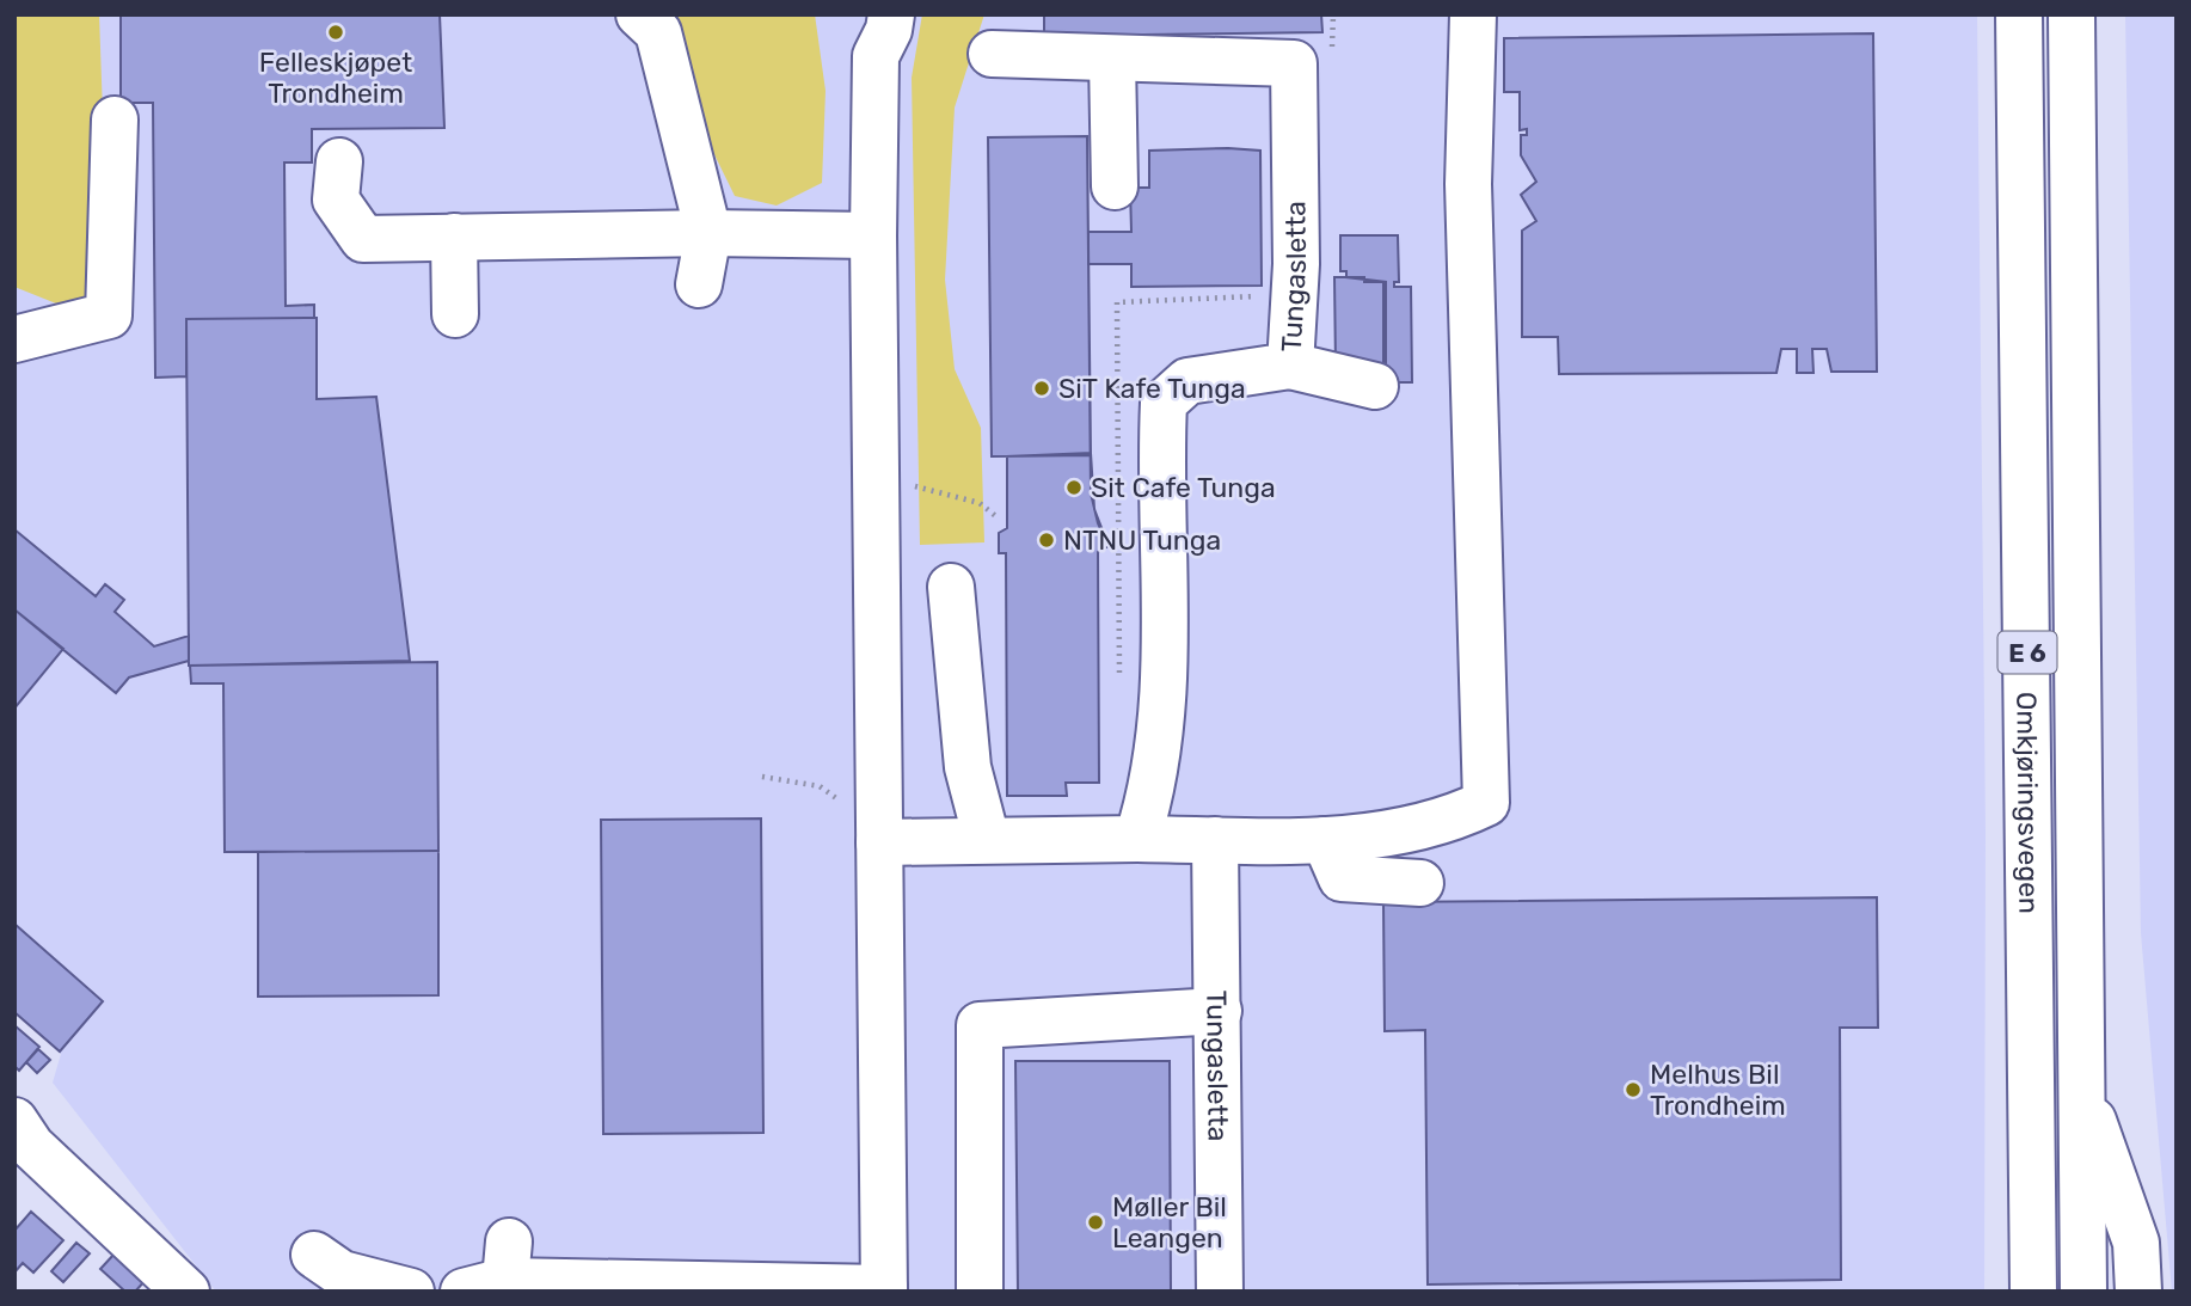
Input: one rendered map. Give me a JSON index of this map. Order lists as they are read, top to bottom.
{
  "streets": {
    "main road": ["Tungasletta", "E 6", "Omkjøringsvegen"]
  },
  "crossings": [
    ["E 6", "Omkjøringsvegen"]
  ],
  "places": [
    "Felleskjøpet Trondheim",
    "SiT Kafe Tunga",
    "Sit Cafe Tunga",
    "NTNU Tunga",
    "Melhus Bil Trondheim",
    "Møller Bil Leangen"
  ]
}
